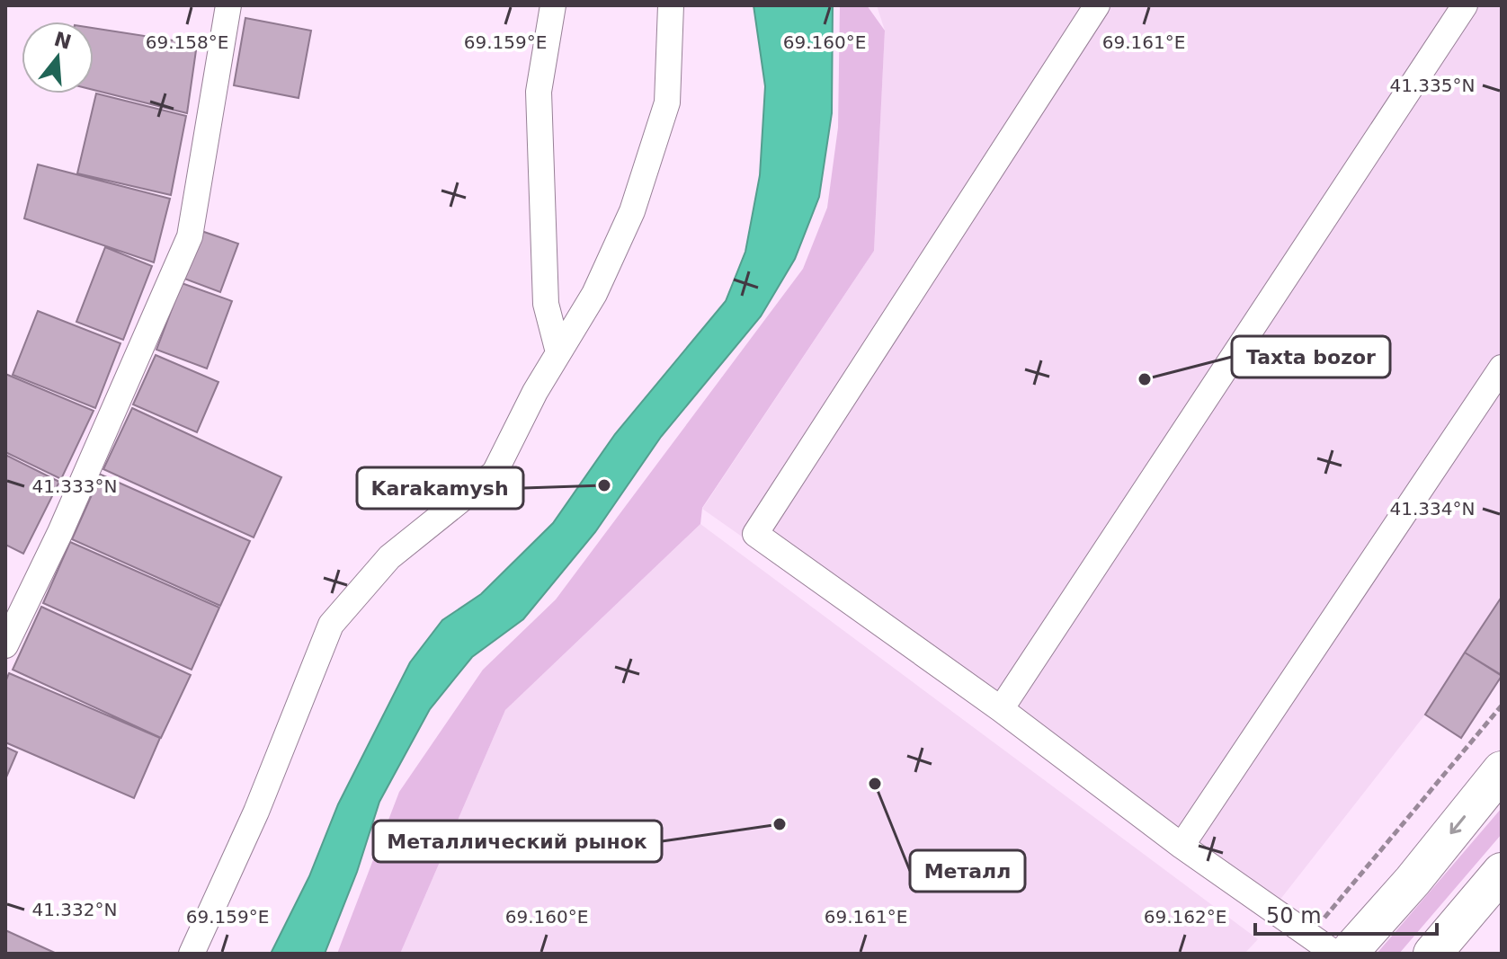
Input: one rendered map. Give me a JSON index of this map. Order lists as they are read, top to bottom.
{
  "places": [
    "Taxta bozor",
    "Karakamysh",
    "Металл",
    "Металлический рынок"
  ],
  "scale_bar": "50 m",
  "north": "top",
  "coordinates": [
    "69.158°E",
    "69.159°E",
    "69.160°E",
    "69.161°E",
    "41.335°N",
    "41.333°N",
    "41.334°N",
    "41.332°N",
    "69.162°E"
  ]
}
